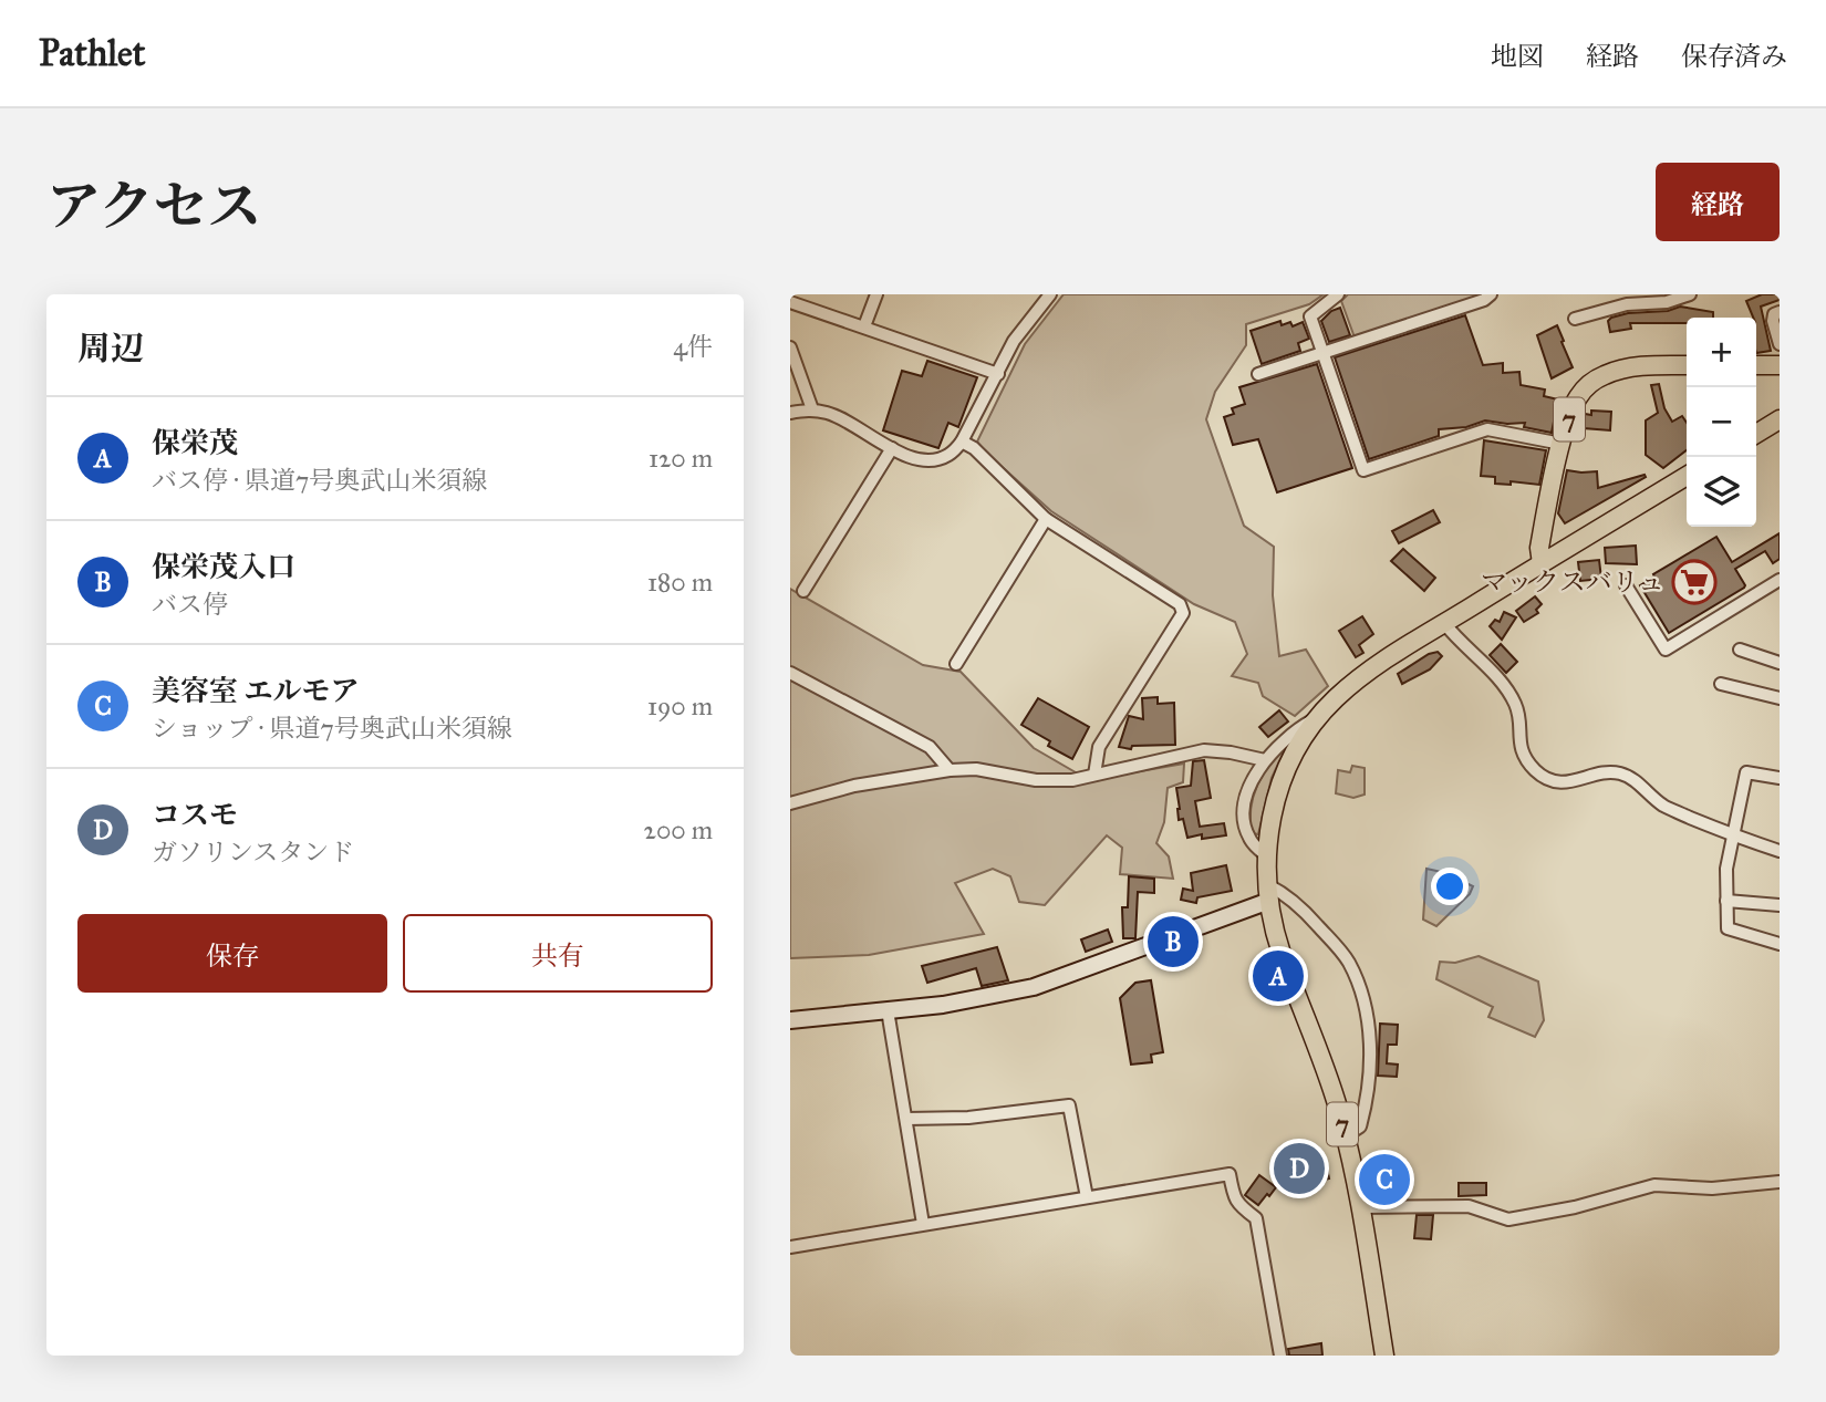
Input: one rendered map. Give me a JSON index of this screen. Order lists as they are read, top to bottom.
{
  "streets": {
    "main road": ["7"]
  },
  "places": {
    "supermarket": ["マックスバリュ"]
  },
  "page": {
    "header": "Pathlet",
    "nav": ["地図", "経路", "保存済み"],
    "title": "アクセス",
    "buttons": [
      "経路",
      ["保存", "共有"]
    ],
    "heading": ["周辺", "4件"],
    "map_buttons": ["+", "−"],
    "list": [
      {
        "mark": "A",
        "name": "保栄茂",
        "note": "バス停 · 県道7号奥武山米須線",
        "value": "120 m"
      },
      {
        "mark": "B",
        "name": "保栄茂入口",
        "note": "バス停",
        "value": "180 m"
      },
      {
        "mark": "C",
        "name": "美容室 エルモア",
        "note": "ショップ · 県道7号奥武山米須線",
        "value": "190 m"
      },
      {
        "mark": "D",
        "name": "コスモ",
        "note": "ガソリンスタンド",
        "value": "200 m"
      }
    ],
    "pins": [
      "B",
      "A",
      "D",
      "C"
    ]
  }
}
